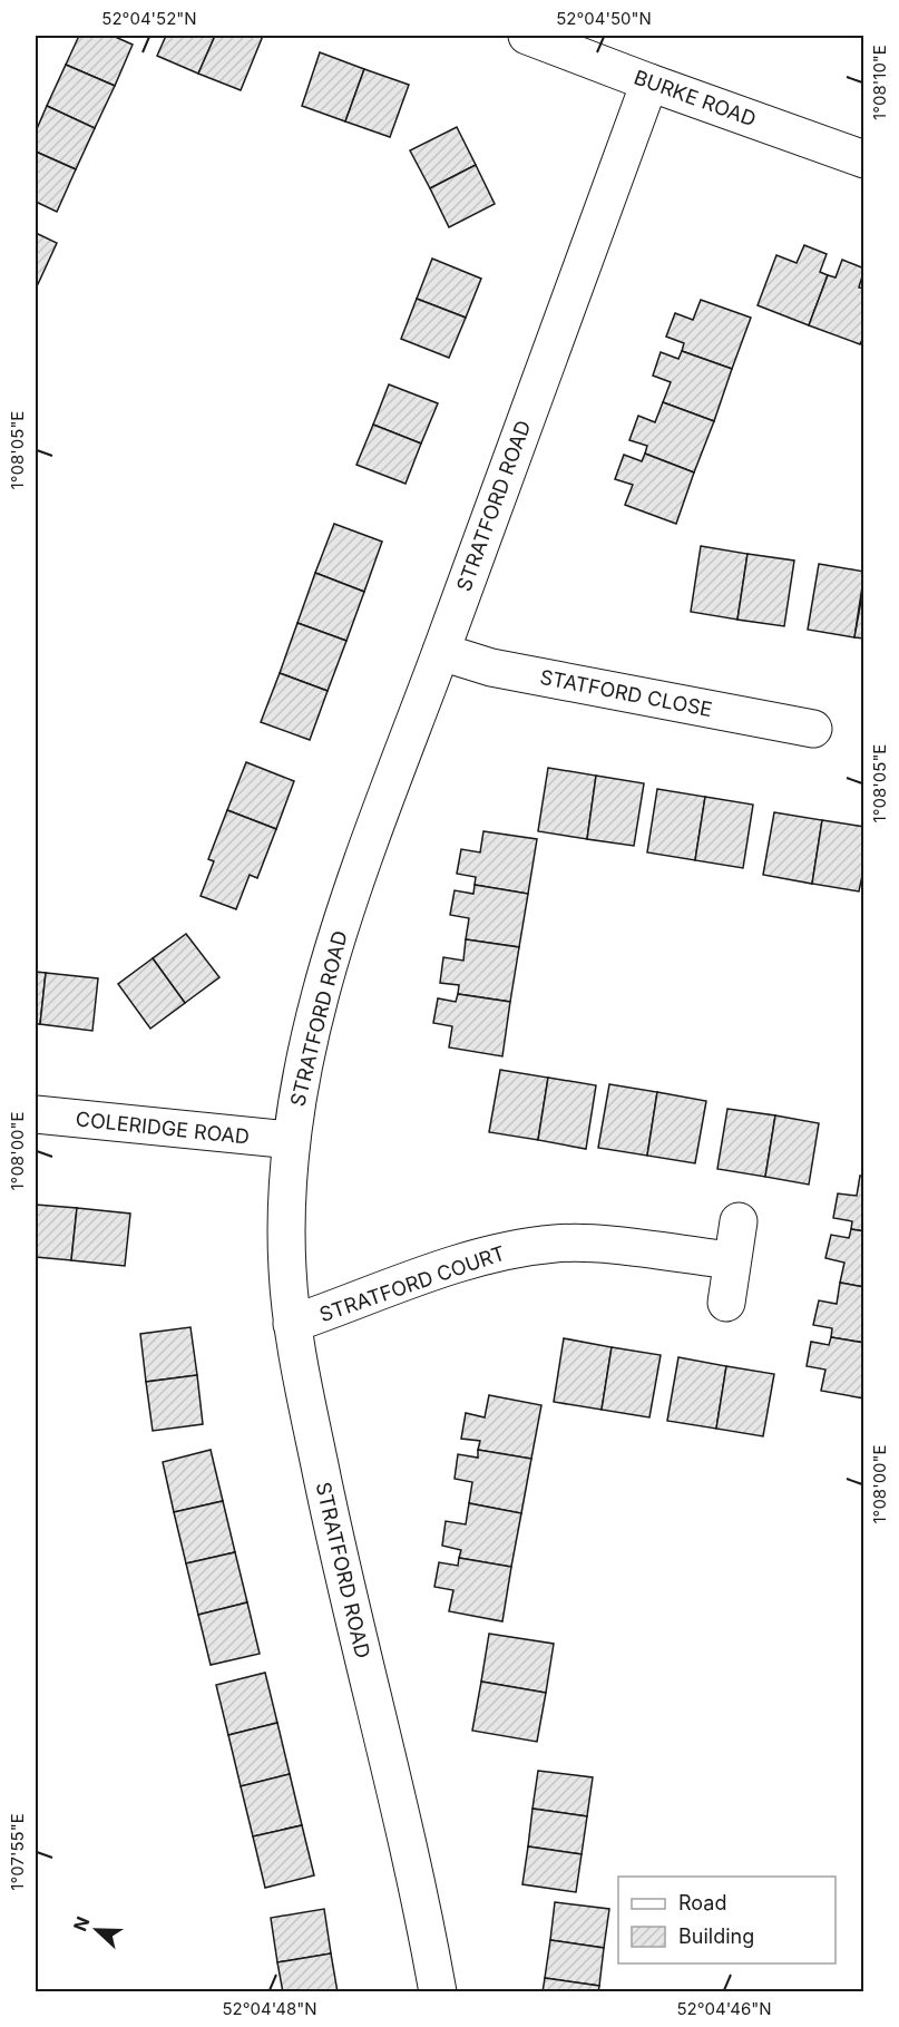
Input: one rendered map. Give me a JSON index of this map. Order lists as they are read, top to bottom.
{
  "streets": {
    "street": [
      "BURKE ROAD",
      "STRATFORD ROAD",
      "STATFORD CLOSE",
      "COLERIDGE ROAD",
      "STRATFORD COURT"
    ]
  },
  "crossings": [
    ["BURKE ROAD", "STRATFORD ROAD"],
    ["STRATFORD ROAD", "STATFORD CLOSE"],
    ["STRATFORD ROAD", "COLERIDGE ROAD"],
    ["STRATFORD ROAD", "STRATFORD COURT"]
  ],
  "legend": ["Road", "Building"],
  "north": "left",
  "coordinates": [
    "52°04'52\"N",
    "52°04'50\"N",
    "1°08'10\"E",
    "1°08'05\"E",
    "1°08'00\"E",
    "1°07'55\"E",
    "52°04'48\"N",
    "52°04'46\"N"
  ]
}
